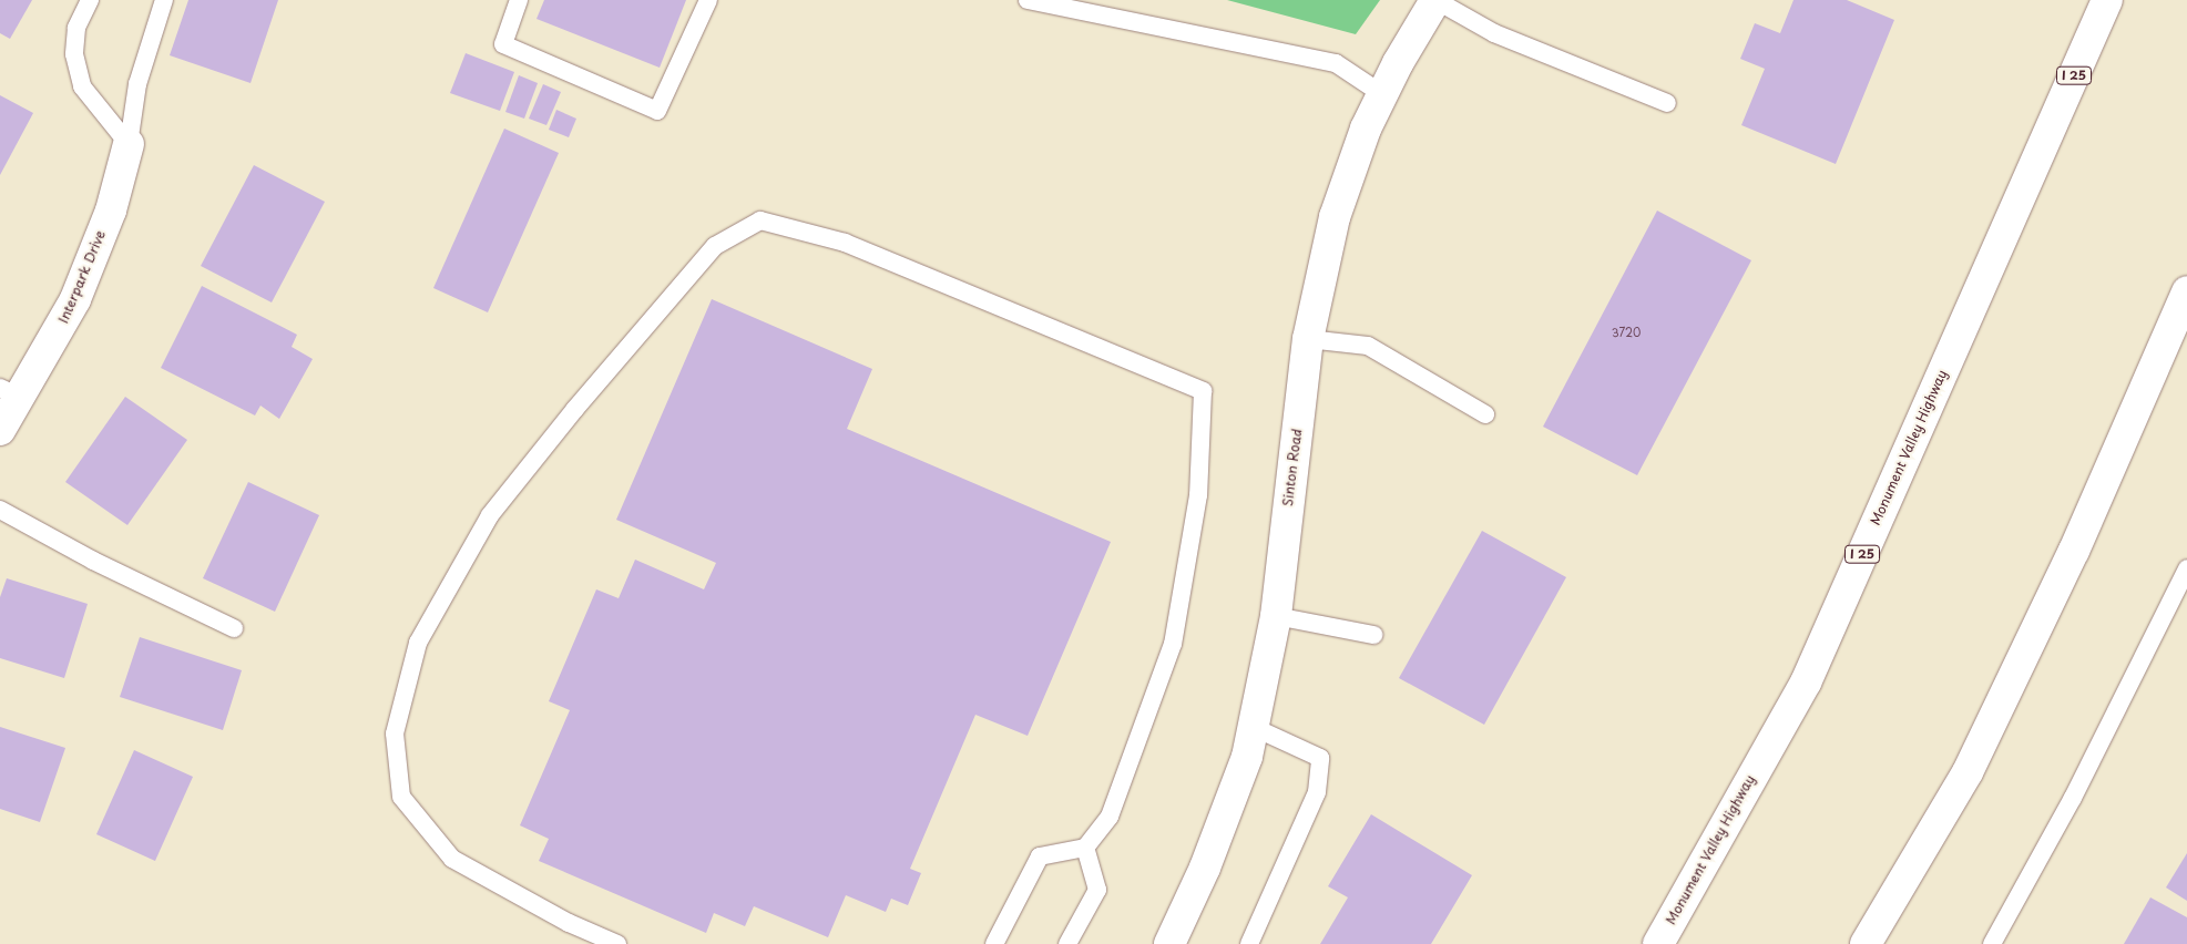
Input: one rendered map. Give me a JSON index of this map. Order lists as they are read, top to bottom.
{
  "streets": {
    "main road": [
      "I 25",
      "Interpark Drive",
      "Monument Valley Highway",
      "Sinton Road"
    ]
  },
  "house_numbers": ["3720"]
}
